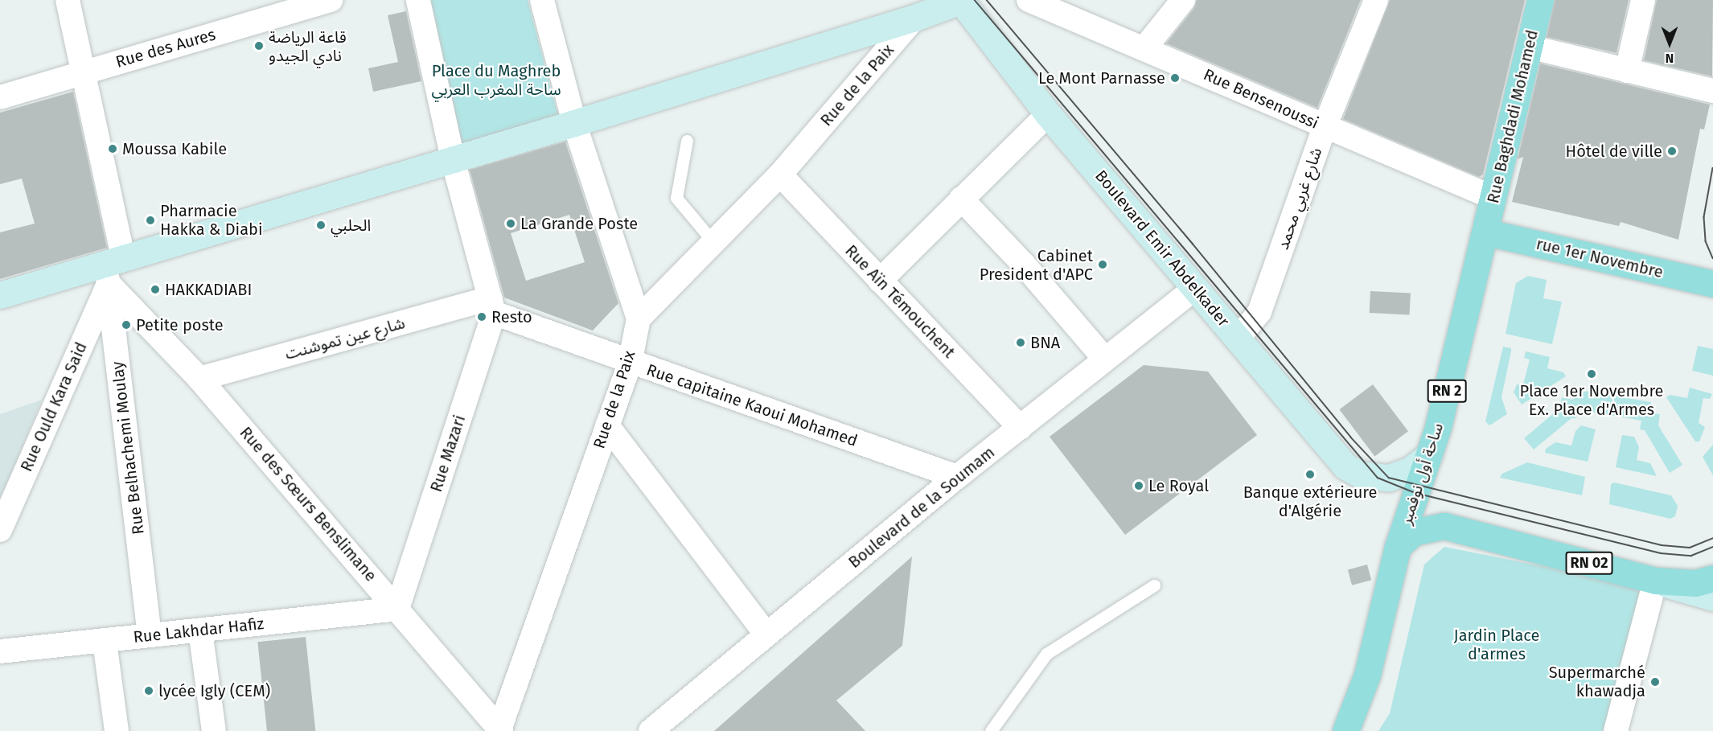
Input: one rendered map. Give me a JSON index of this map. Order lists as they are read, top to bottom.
{
  "streets": {
    "main road": [
      "Rue Baghdadi Mohamed",
      "rue 1er Novembre",
      "RN 2",
      "ساحة أول نوفمبر",
      "RN 02"
    ],
    "street": [
      "Rue des Aures",
      "Rue de la Paix",
      "Rue Bensenoussi",
      "شارع غربي محمد",
      "Boulevard Emir Abdelkader",
      "Rue Aïn Témouchent",
      "شارع عين تموشنت",
      "Rue capitaine Kaoui Mohamed",
      "Rue Ould Kara Said",
      "Rue Belhachemi Moulay",
      "Rue Mazari",
      "Rue des Sœurs Benslimane",
      "Boulevard de la Soumam",
      "Rue Lakhdar Hafiz"
    ]
  },
  "crossings": [
    ["Rue des Aures", "Rue Belhachemi Moulay"],
    ["Rue de la Paix", "Rue Aïn Témouchent"],
    ["Rue de la Paix", "Rue capitaine Kaoui Mohamed"],
    ["Rue de la Paix", "Rue des Sœurs Benslimane"],
    ["Rue Bensenoussi", "Rue Baghdadi Mohamed"],
    ["Rue Bensenoussi", "شارع غربي محمد"],
    ["Rue Baghdadi Mohamed", "rue 1er Novembre"],
    ["Rue Baghdadi Mohamed", "ساحة أول نوفمبر"],
    ["شارع غربي محمد", "Boulevard Emir Abdelkader"],
    ["Boulevard Emir Abdelkader", "ساحة أول نوفمبر"],
    ["Boulevard Emir Abdelkader", "Boulevard de la Soumam"],
    ["rue 1er Novembre", "ساحة أول نوفمبر"],
    ["Rue Aïn Témouchent", "Boulevard de la Soumam"],
    ["شارع عين تموشنت", "Rue capitaine Kaoui Mohamed"],
    ["شارع عين تموشنت", "Rue Mazari"],
    ["شارع عين تموشنت", "Rue des Sœurs Benslimane"],
    ["Rue capitaine Kaoui Mohamed", "Rue Mazari"],
    ["Rue capitaine Kaoui Mohamed", "Boulevard de la Soumam"],
    ["Rue Ould Kara Said", "Rue Belhachemi Moulay"],
    ["Rue Ould Kara Said", "Rue des Sœurs Benslimane"],
    ["Rue Belhachemi Moulay", "Rue des Sœurs Benslimane"],
    ["Rue Belhachemi Moulay", "Rue Lakhdar Hafiz"],
    ["Rue Mazari", "Rue des Sœurs Benslimane"],
    ["Rue Mazari", "Rue Lakhdar Hafiz"],
    ["ساحة أول نوفمبر", "RN 02"],
    ["Rue des Sœurs Benslimane", "Rue Lakhdar Hafiz"]
  ],
  "parks": ["Place du Maghreb ساحة المغرب العربي", "Jardin Place d'armes"],
  "places": [
    "قاعة الرياضة نادي الجيدو",
    "Le Mont Parnasse",
    "Moussa Kabile",
    "Hôtel de ville",
    "Pharmacie Hakka & Diabi",
    "La Grande Poste",
    "الحلبي",
    "Cabinet President d'APC",
    "HAKKADIABI",
    "Resto",
    "Petite poste",
    "BNA",
    "Place 1er Novembre Ex. Place d'Armes",
    "Banque extérieure d'Algérie",
    "Le Royal",
    "Supermarché khawadja",
    "lycée Igly (CEM)"
  ],
  "north": "bottom"
}
